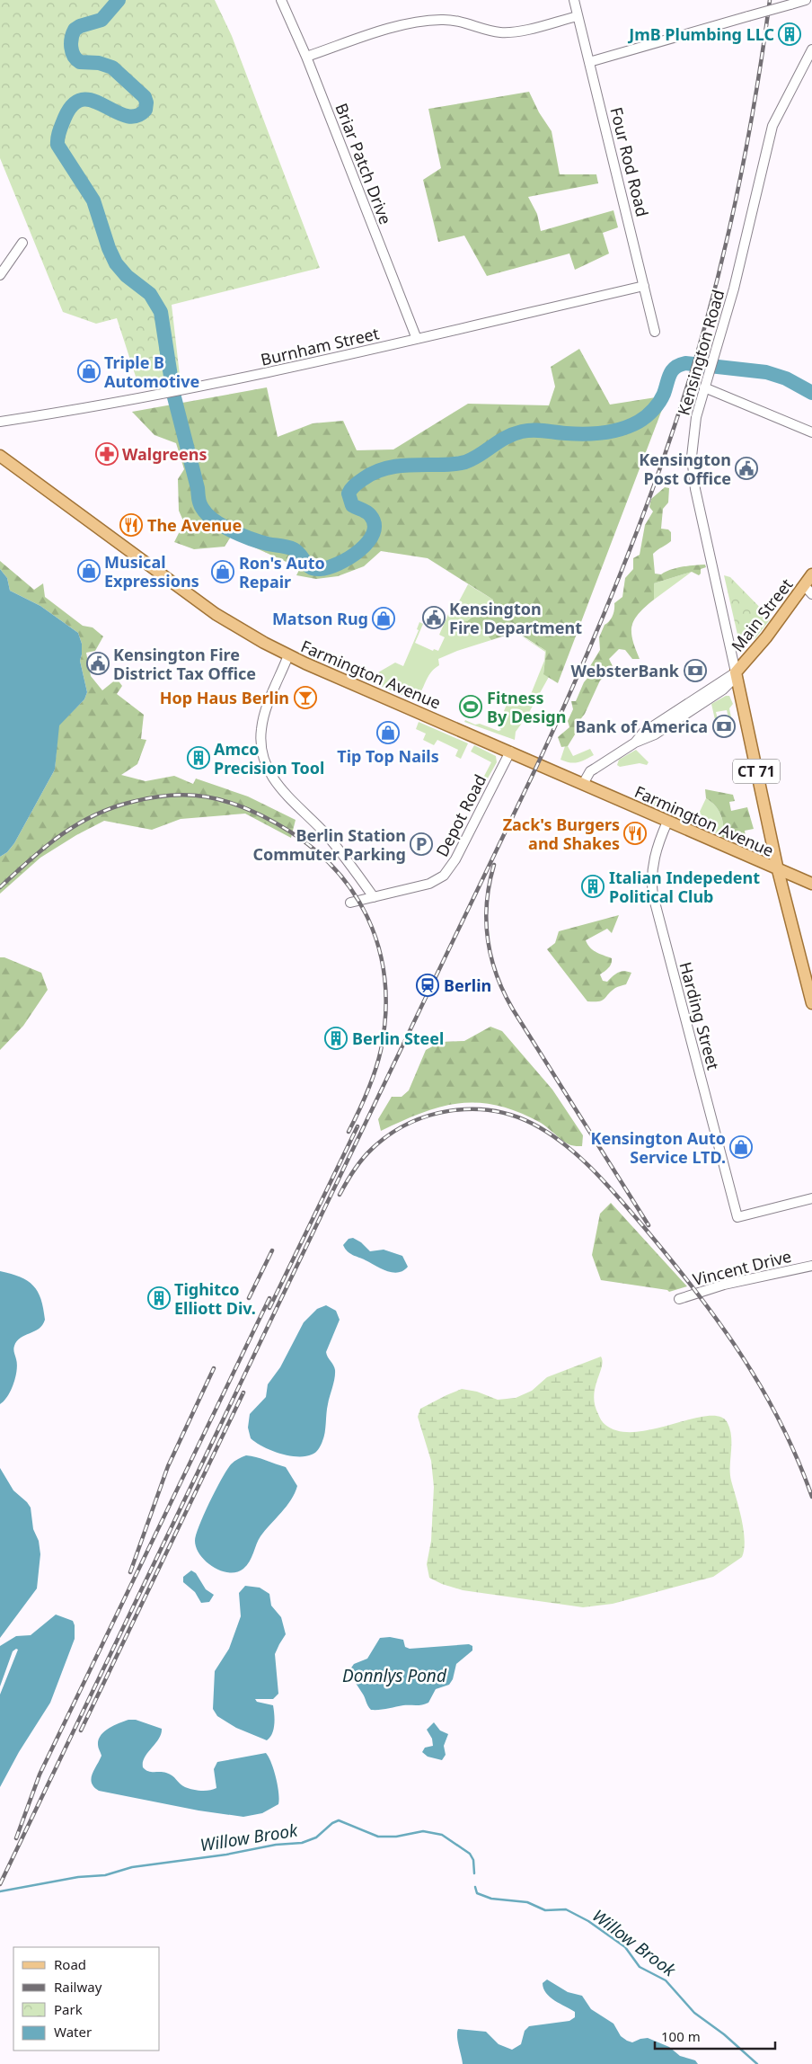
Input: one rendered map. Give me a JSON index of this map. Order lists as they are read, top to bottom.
{
  "streets": {
    "main road": ["Main Street", "Farmington Avenue", "CT 71"],
    "street": [
      "Four Rod Road",
      "Briar Patch Drive",
      "Burnham Street",
      "Kensington Road",
      "Depot Road",
      "Harding Street",
      "Vincent Drive"
    ]
  },
  "crossings": [
    ["Four Rod Road", "Burnham Street"],
    ["Briar Patch Drive", "Burnham Street"],
    ["Kensington Road", "Main Street"],
    ["Kensington Road", "CT 71"],
    ["Main Street", "Farmington Avenue"],
    ["Main Street", "CT 71"],
    ["Farmington Avenue", "CT 71"],
    ["Farmington Avenue", "Depot Road"],
    ["Farmington Avenue", "Harding Street"]
  ],
  "water": ["Donnlys Pond", "Willow Brook"],
  "places": {
    "building": [
      "JmB Plumbing LLC",
      "Amco Precision Tool",
      "Italian Indepedent Political Club",
      "Berlin Steel",
      "Tighitco Elliott Div."
    ],
    "shop": [
      "Triple B Automotive",
      "Musical Expressions",
      "Ron's Auto Repair",
      "Matson Rug",
      "Tip Top Nails",
      "Kensington Auto Service LTD."
    ],
    "pharmacy": ["Walgreens"],
    "public building": ["Kensington Post Office", "Kensington Fire Department", "Kensington Fire District Tax Office"],
    "restaurant": ["The Avenue", "Zack's Burgers and Shakes"],
    "bank": ["WebsterBank", "Bank of America"],
    "bar": ["Hop Haus Berlin"],
    "sports": ["Fitness By Design"],
    "parking": ["Berlin Station Commuter Parking"],
    "station": ["Berlin"]
  },
  "legend": [
    "Road",
    "Railway",
    "Park",
    "Water"
  ],
  "scale_bar": "100 m"
}
